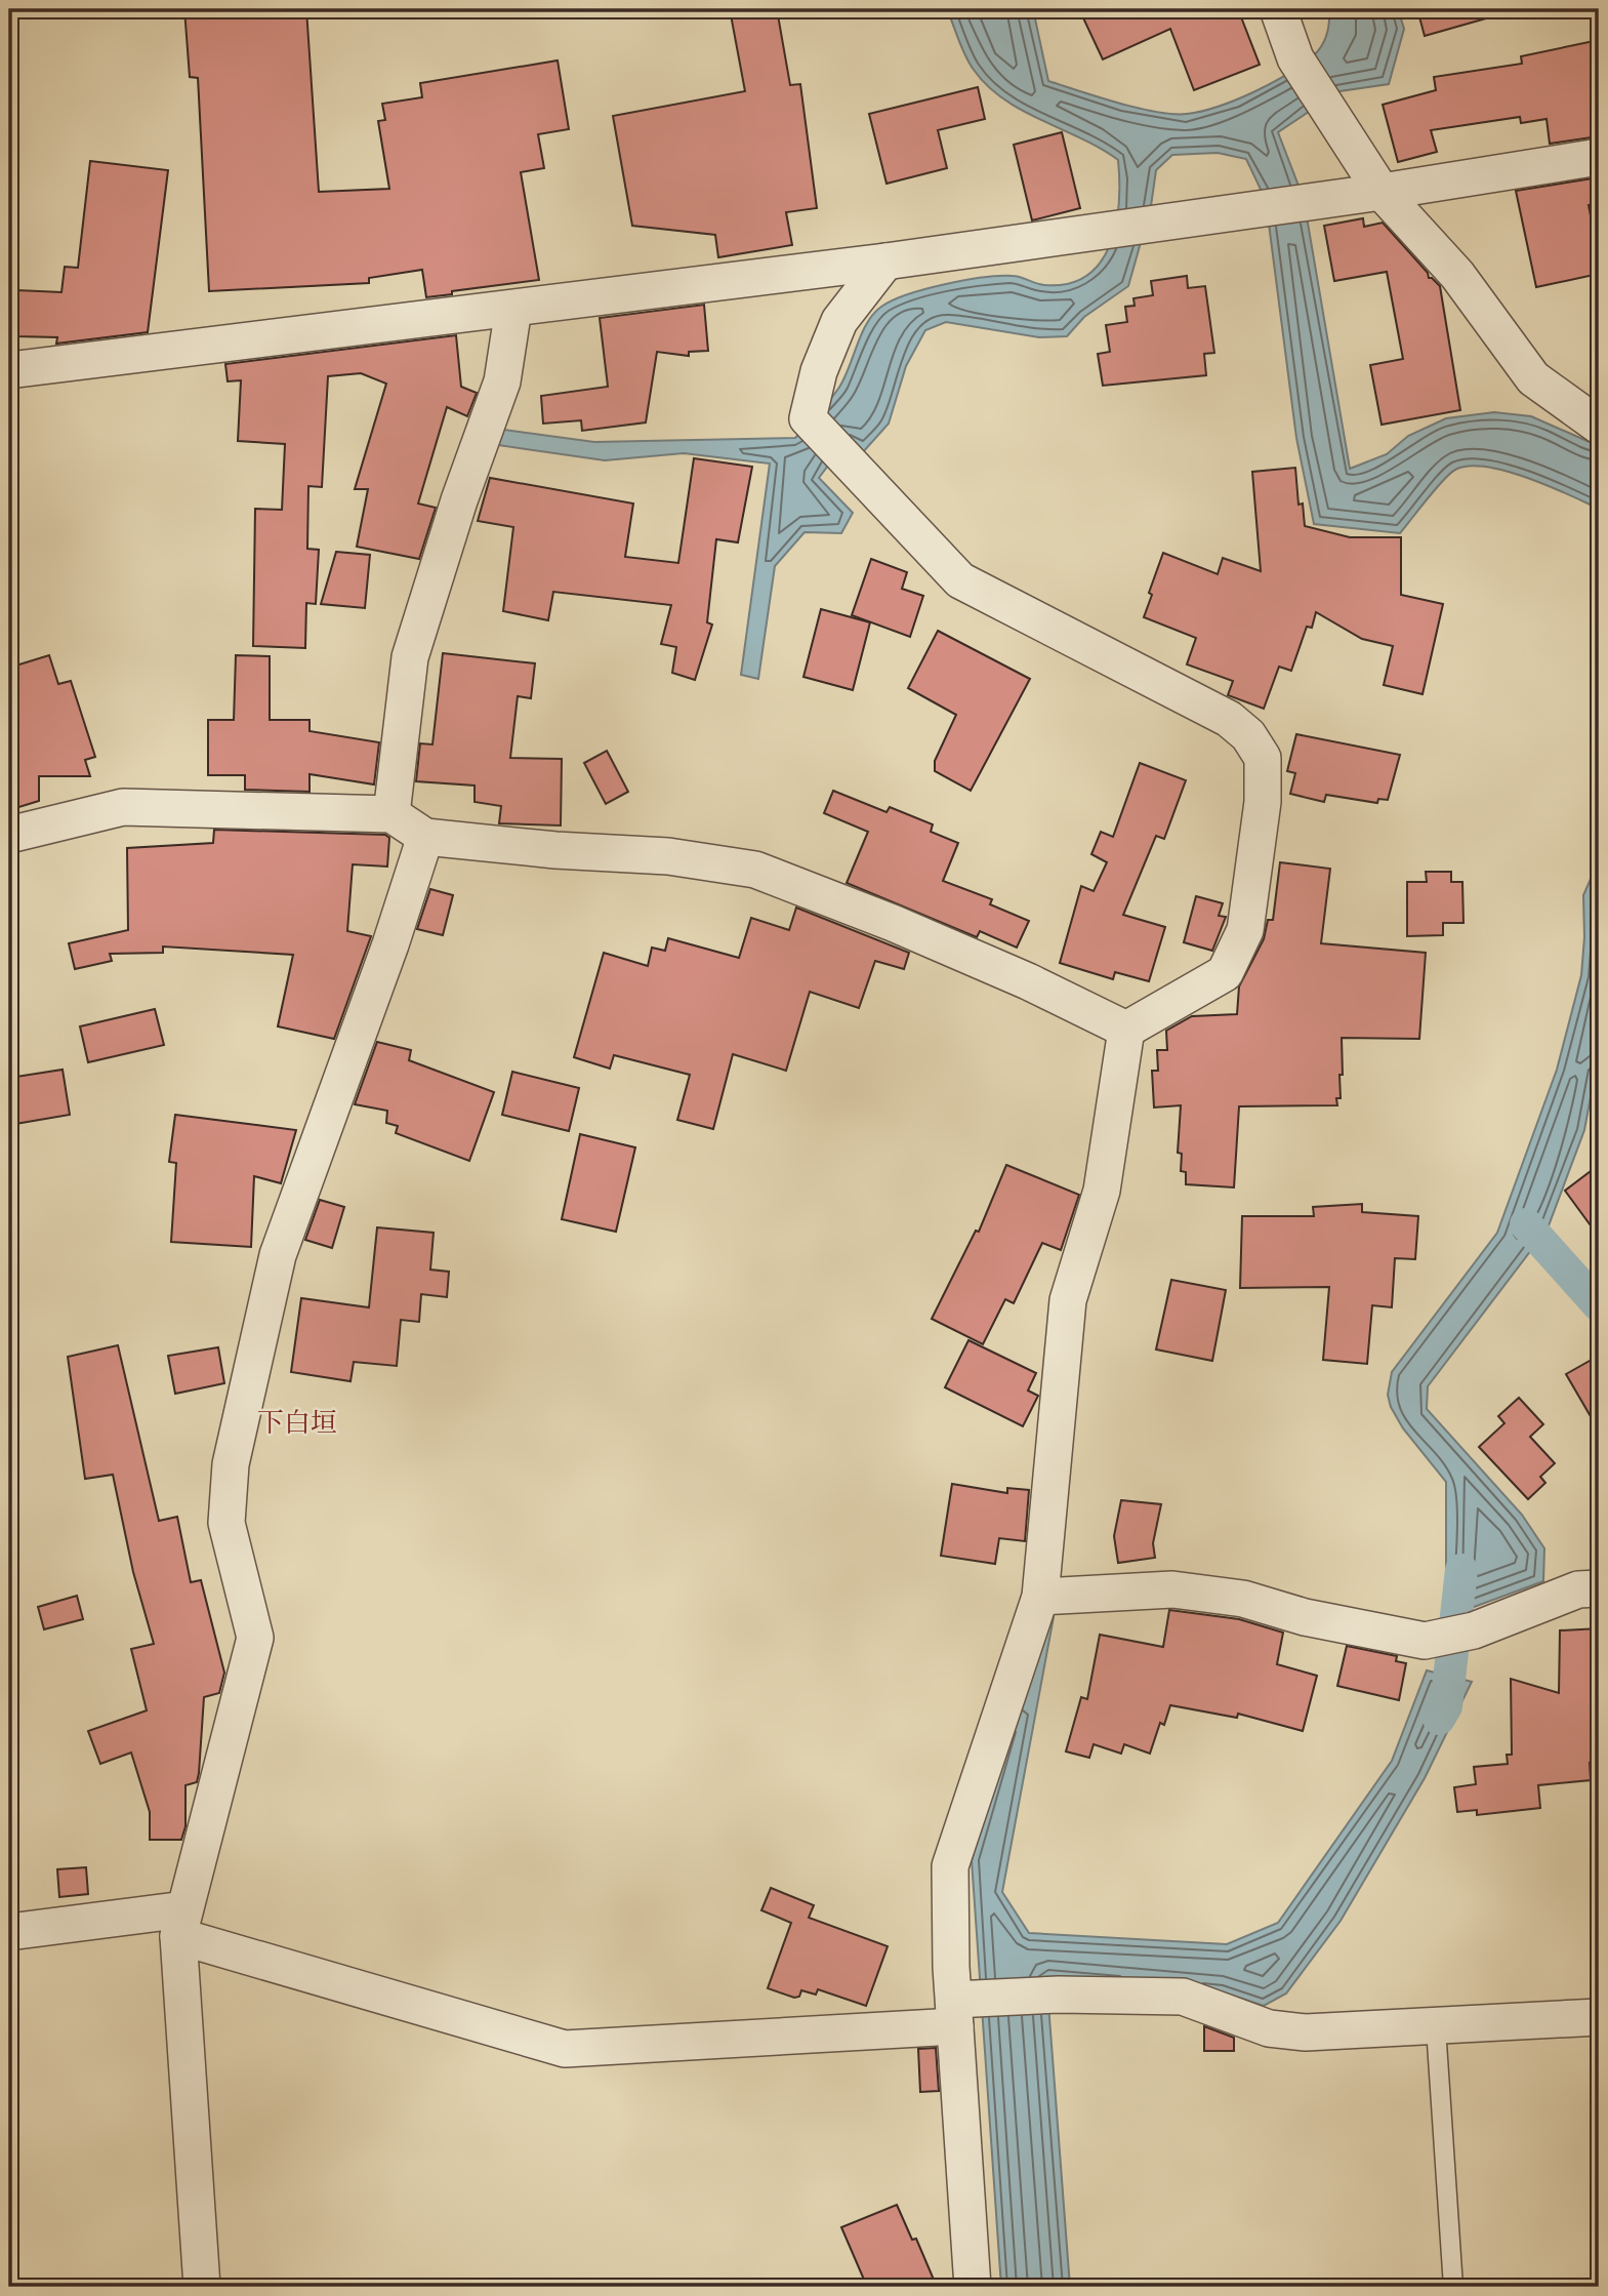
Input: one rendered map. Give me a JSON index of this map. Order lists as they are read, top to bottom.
{
  "districts": ["下白垣"]
}
